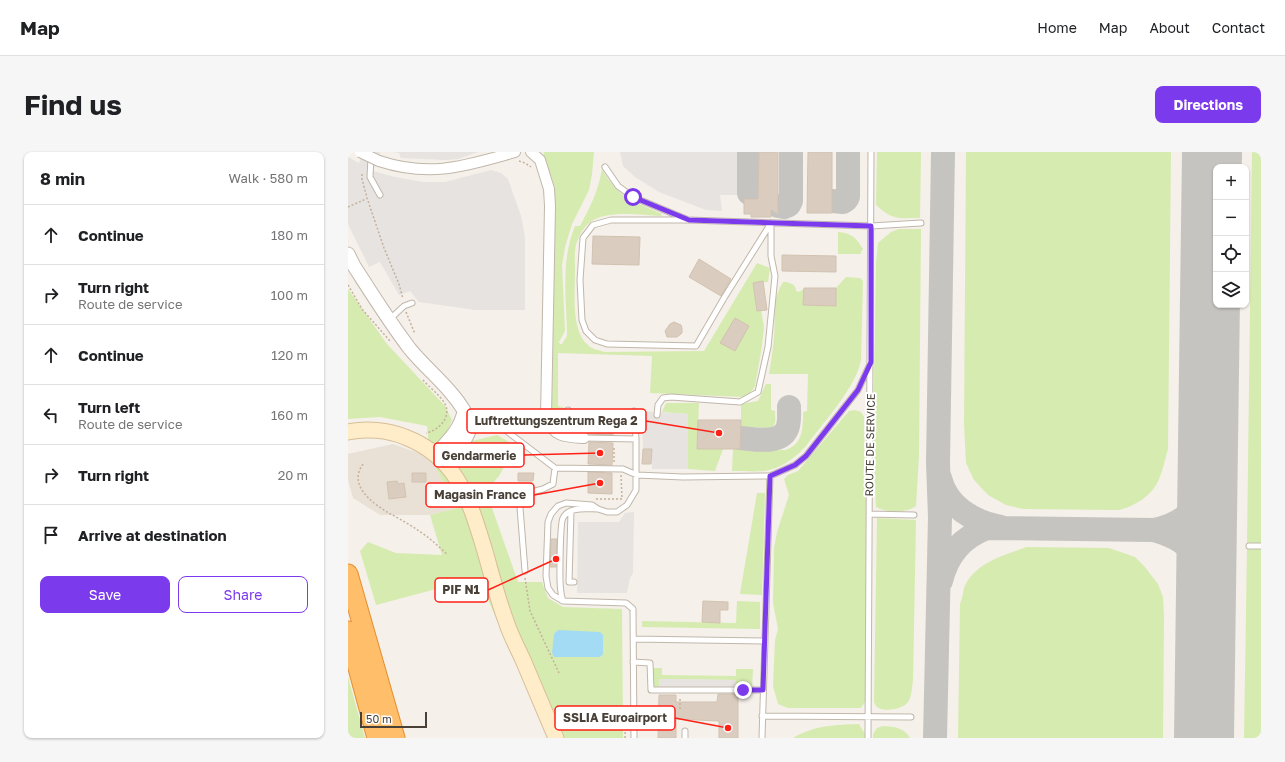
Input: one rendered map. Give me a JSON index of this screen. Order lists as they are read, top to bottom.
{
  "streets": {
    "lane": ["ROUTE DE SERVICE"]
  },
  "places": [
    "Luftrettungszentrum Rega 2",
    "Gendarmerie",
    "Magasin France",
    "PIF N1",
    "SSLIA Euroairport"
  ],
  "scale_bar": "50 m",
  "page": {
    "header": "Map",
    "nav": [
      "Home",
      "Map",
      "About",
      "Contact"
    ],
    "buttons": [
      "Directions",
      ["Save", "Share"]
    ],
    "title": "Find us",
    "heading": ["8 min", "Walk · 580 m"],
    "map_buttons": ["+", "−"],
    "list": [
      ["Continue", "180 m"],
      ["Turn right", "Route de service", "100 m"],
      ["Continue", "120 m"],
      ["Turn left", "Route de service", "160 m"],
      ["Turn right", "20 m"],
      "Arrive at destination"
    ],
    "scale": "50 m"
  }
}
